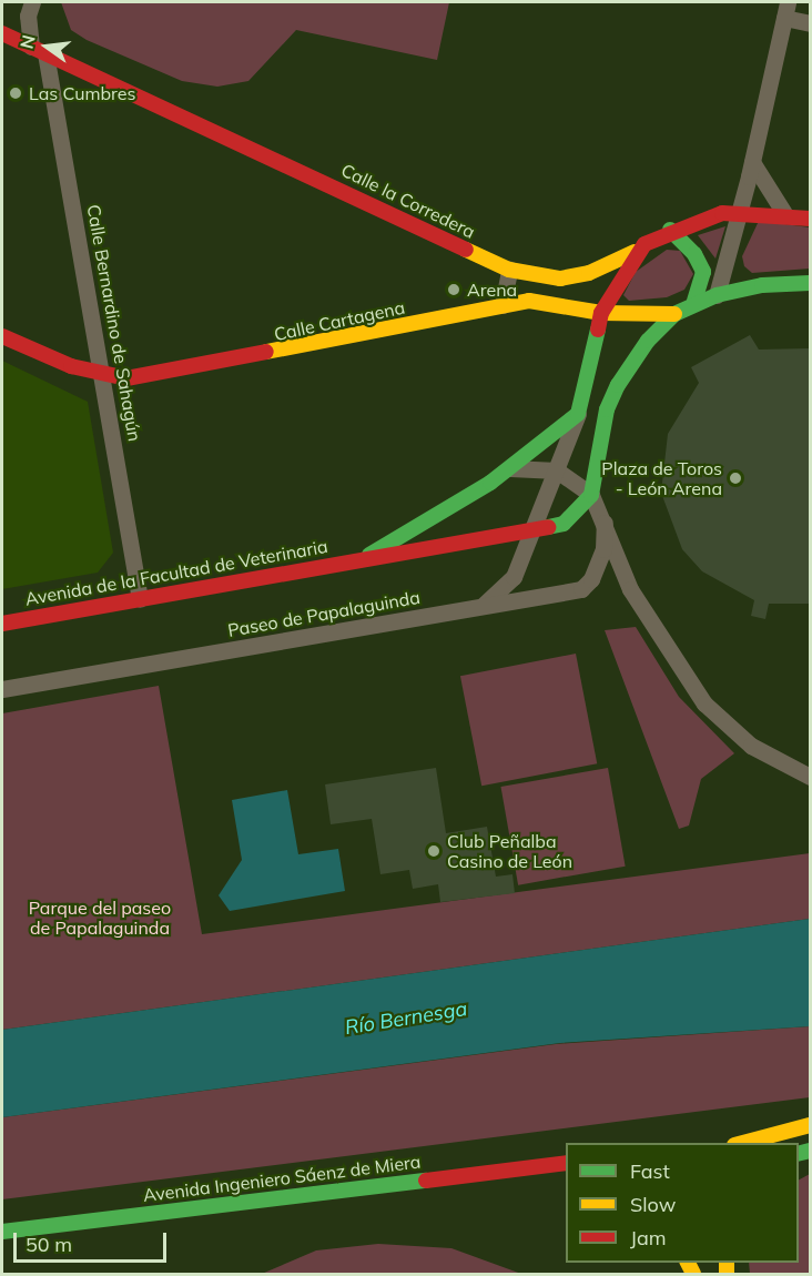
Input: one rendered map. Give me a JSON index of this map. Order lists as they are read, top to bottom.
{
  "streets": {
    "main road": [
      "Calle la Corredera",
      "Calle Cartagena",
      "Avenida de la Facultad de Veterinaria",
      "Avenida Ingeniero Sáenz de Miera"
    ],
    "street": ["Calle Bernardino de Sahagún", "Paseo de Papalaguinda"]
  },
  "crossings": [
    ["Calle la Corredera", "Calle Bernardino de Sahagún"],
    ["Calle Cartagena", "Calle Bernardino de Sahagún"],
    ["Calle Bernardino de Sahagún", "Avenida de la Facultad de Veterinaria"]
  ],
  "water": ["Río Bernesga"],
  "parks": ["Parque del paseo de Papalaguinda"],
  "places": [
    "Las Cumbres",
    "Arena",
    "Plaza de Toros - León Arena",
    "Club Peñalba Casino de León"
  ],
  "legend": ["Fast", "Slow", "Jam"],
  "scale_bar": "50 m",
  "north": "left"
}
